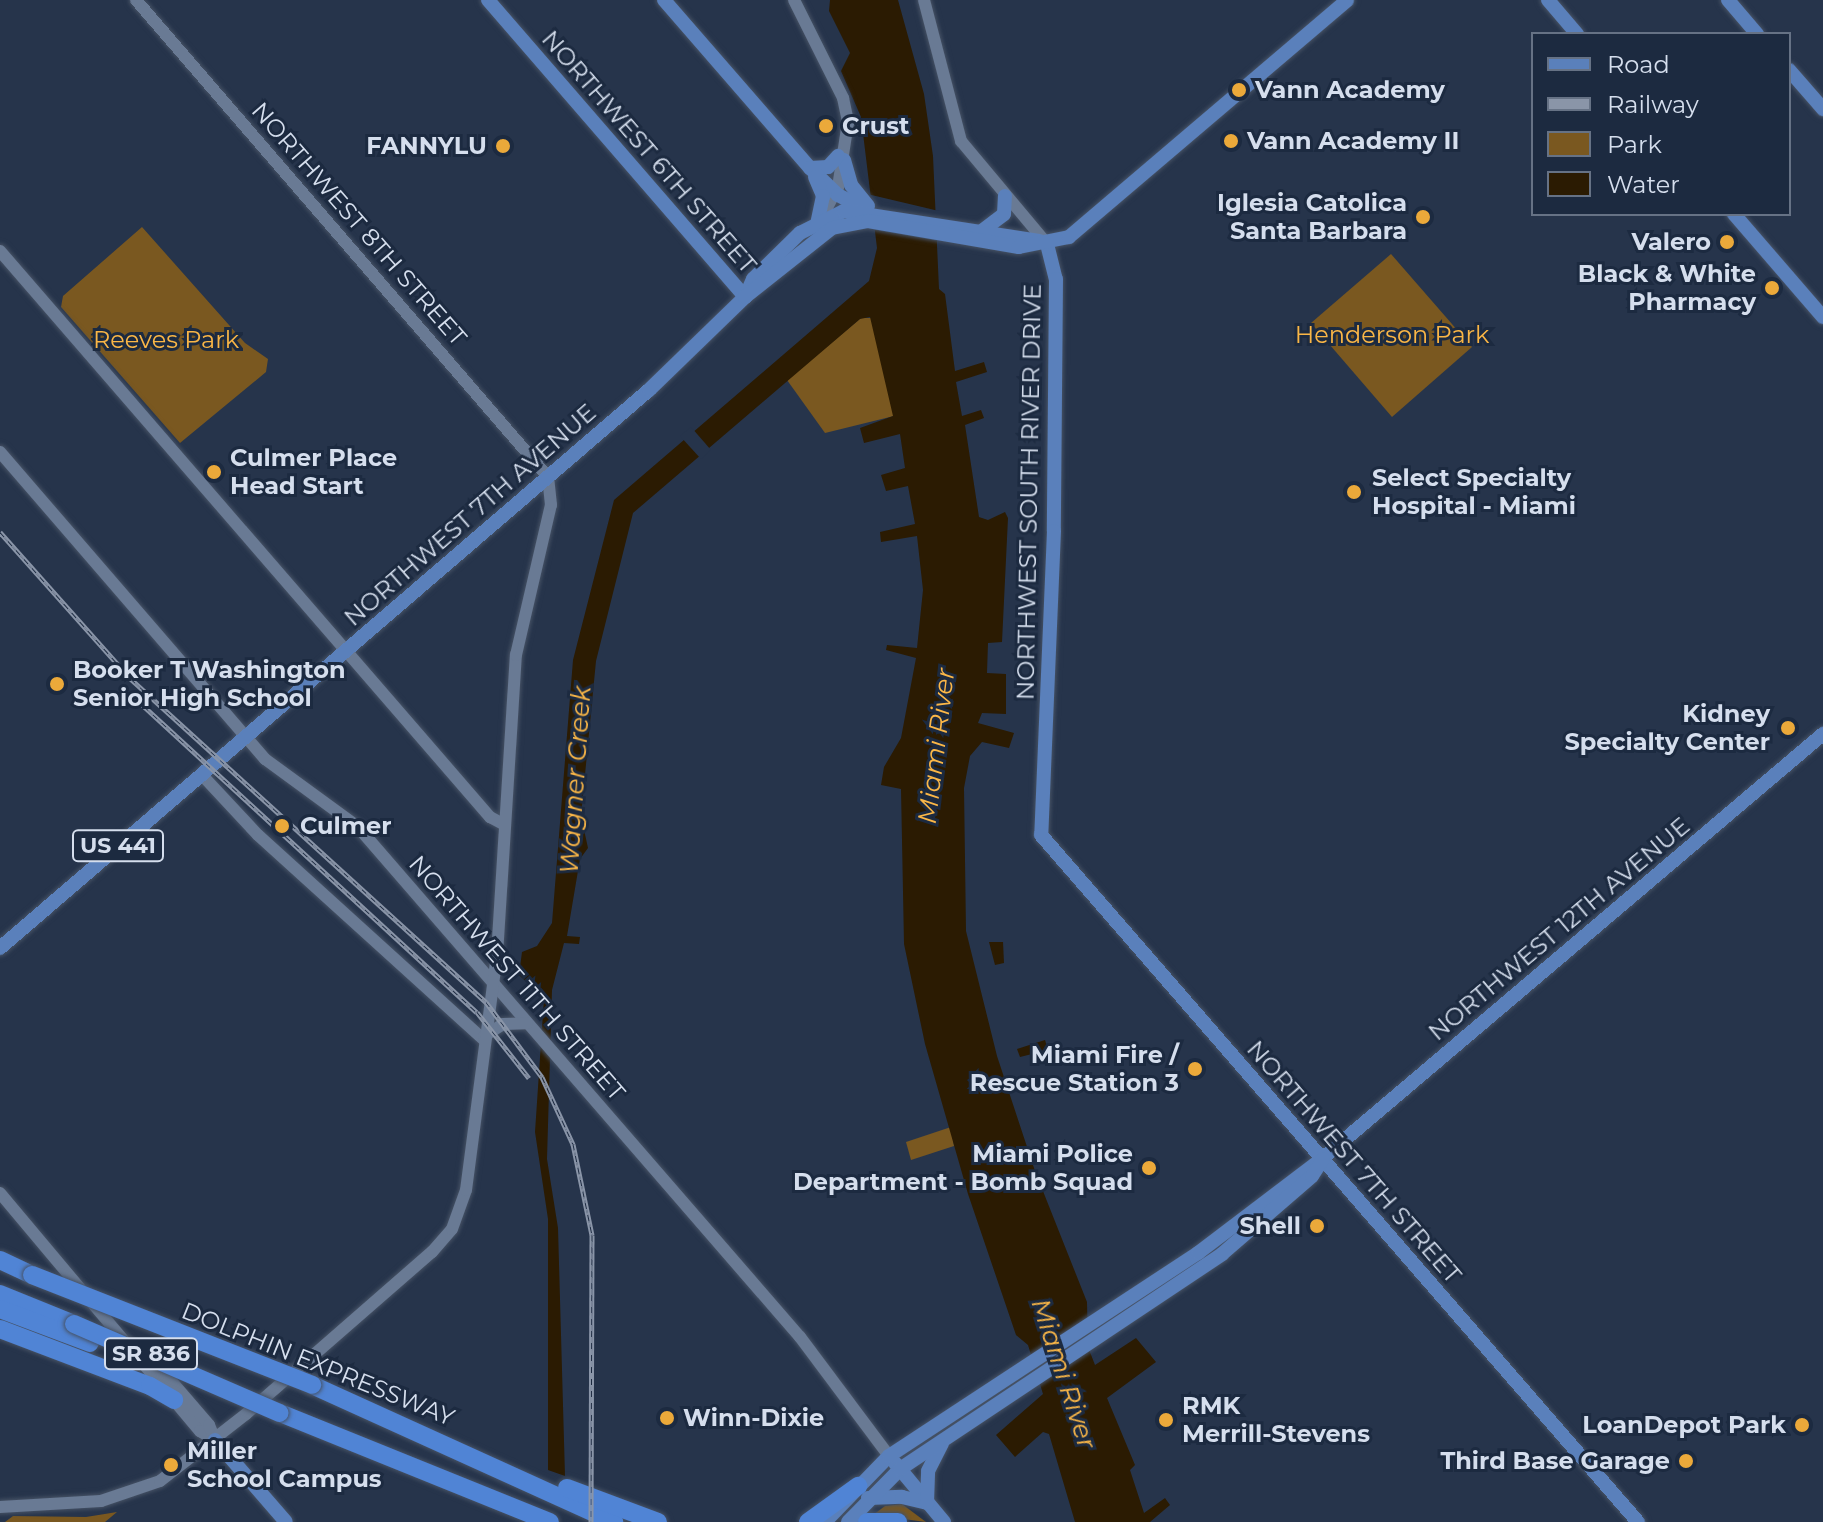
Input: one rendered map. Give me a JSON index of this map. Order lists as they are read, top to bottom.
{
  "streets": {
    "highway": ["SR 836", "DOLPHIN EXPRESSWAY"],
    "main road": [
      "NORTHWEST 6TH STREET",
      "NORTHWEST SOUTH RIVER DRIVE",
      "NORTHWEST 7TH AVENUE",
      "US 441",
      "NORTHWEST 12TH AVENUE",
      "NORTHWEST 11TH STREET",
      "NORTHWEST 7TH STREET"
    ],
    "street": ["NORTHWEST 8TH STREET"]
  },
  "crossings": [
    ["NORTHWEST 6TH STREET", "NORTHWEST 7TH AVENUE"],
    ["NORTHWEST 8TH STREET", "NORTHWEST 7TH AVENUE"],
    ["NORTHWEST SOUTH RIVER DRIVE", "NORTHWEST 7TH AVENUE"],
    ["NORTHWEST SOUTH RIVER DRIVE", "US 441"],
    ["NORTHWEST SOUTH RIVER DRIVE", "NORTHWEST 7TH STREET"],
    ["NORTHWEST 7TH AVENUE", "US 441"],
    ["NORTHWEST 7TH AVENUE", "NORTHWEST 11TH STREET"],
    ["NORTHWEST 12TH AVENUE", "NORTHWEST 11TH STREET"],
    ["NORTHWEST 12TH AVENUE", "NORTHWEST 7TH STREET"]
  ],
  "water": ["Miami River", "Wagner Creek"],
  "parks": ["Henderson Park", "Reeves Park"],
  "places": [
    "Vann Academy",
    "Crust",
    "Vann Academy II",
    "FANNYLU",
    "Iglesia Catolica Santa Barbara",
    "Valero",
    "Black & White Pharmacy",
    "Culmer Place Head Start",
    "Select Specialty Hospital - Miami",
    "Booker T Washington Senior High School",
    "Kidney Specialty Center",
    "Culmer",
    "Miami Fire / Rescue Station 3",
    "Miami Police Department - Bomb Squad",
    "Shell",
    "Winn-Dixie",
    "RMK Merrill-Stevens",
    "LoanDepot Park",
    "Third Base Garage",
    "Miller School Campus"
  ],
  "legend": [
    "Road",
    "Railway",
    "Park",
    "Water"
  ]
}
